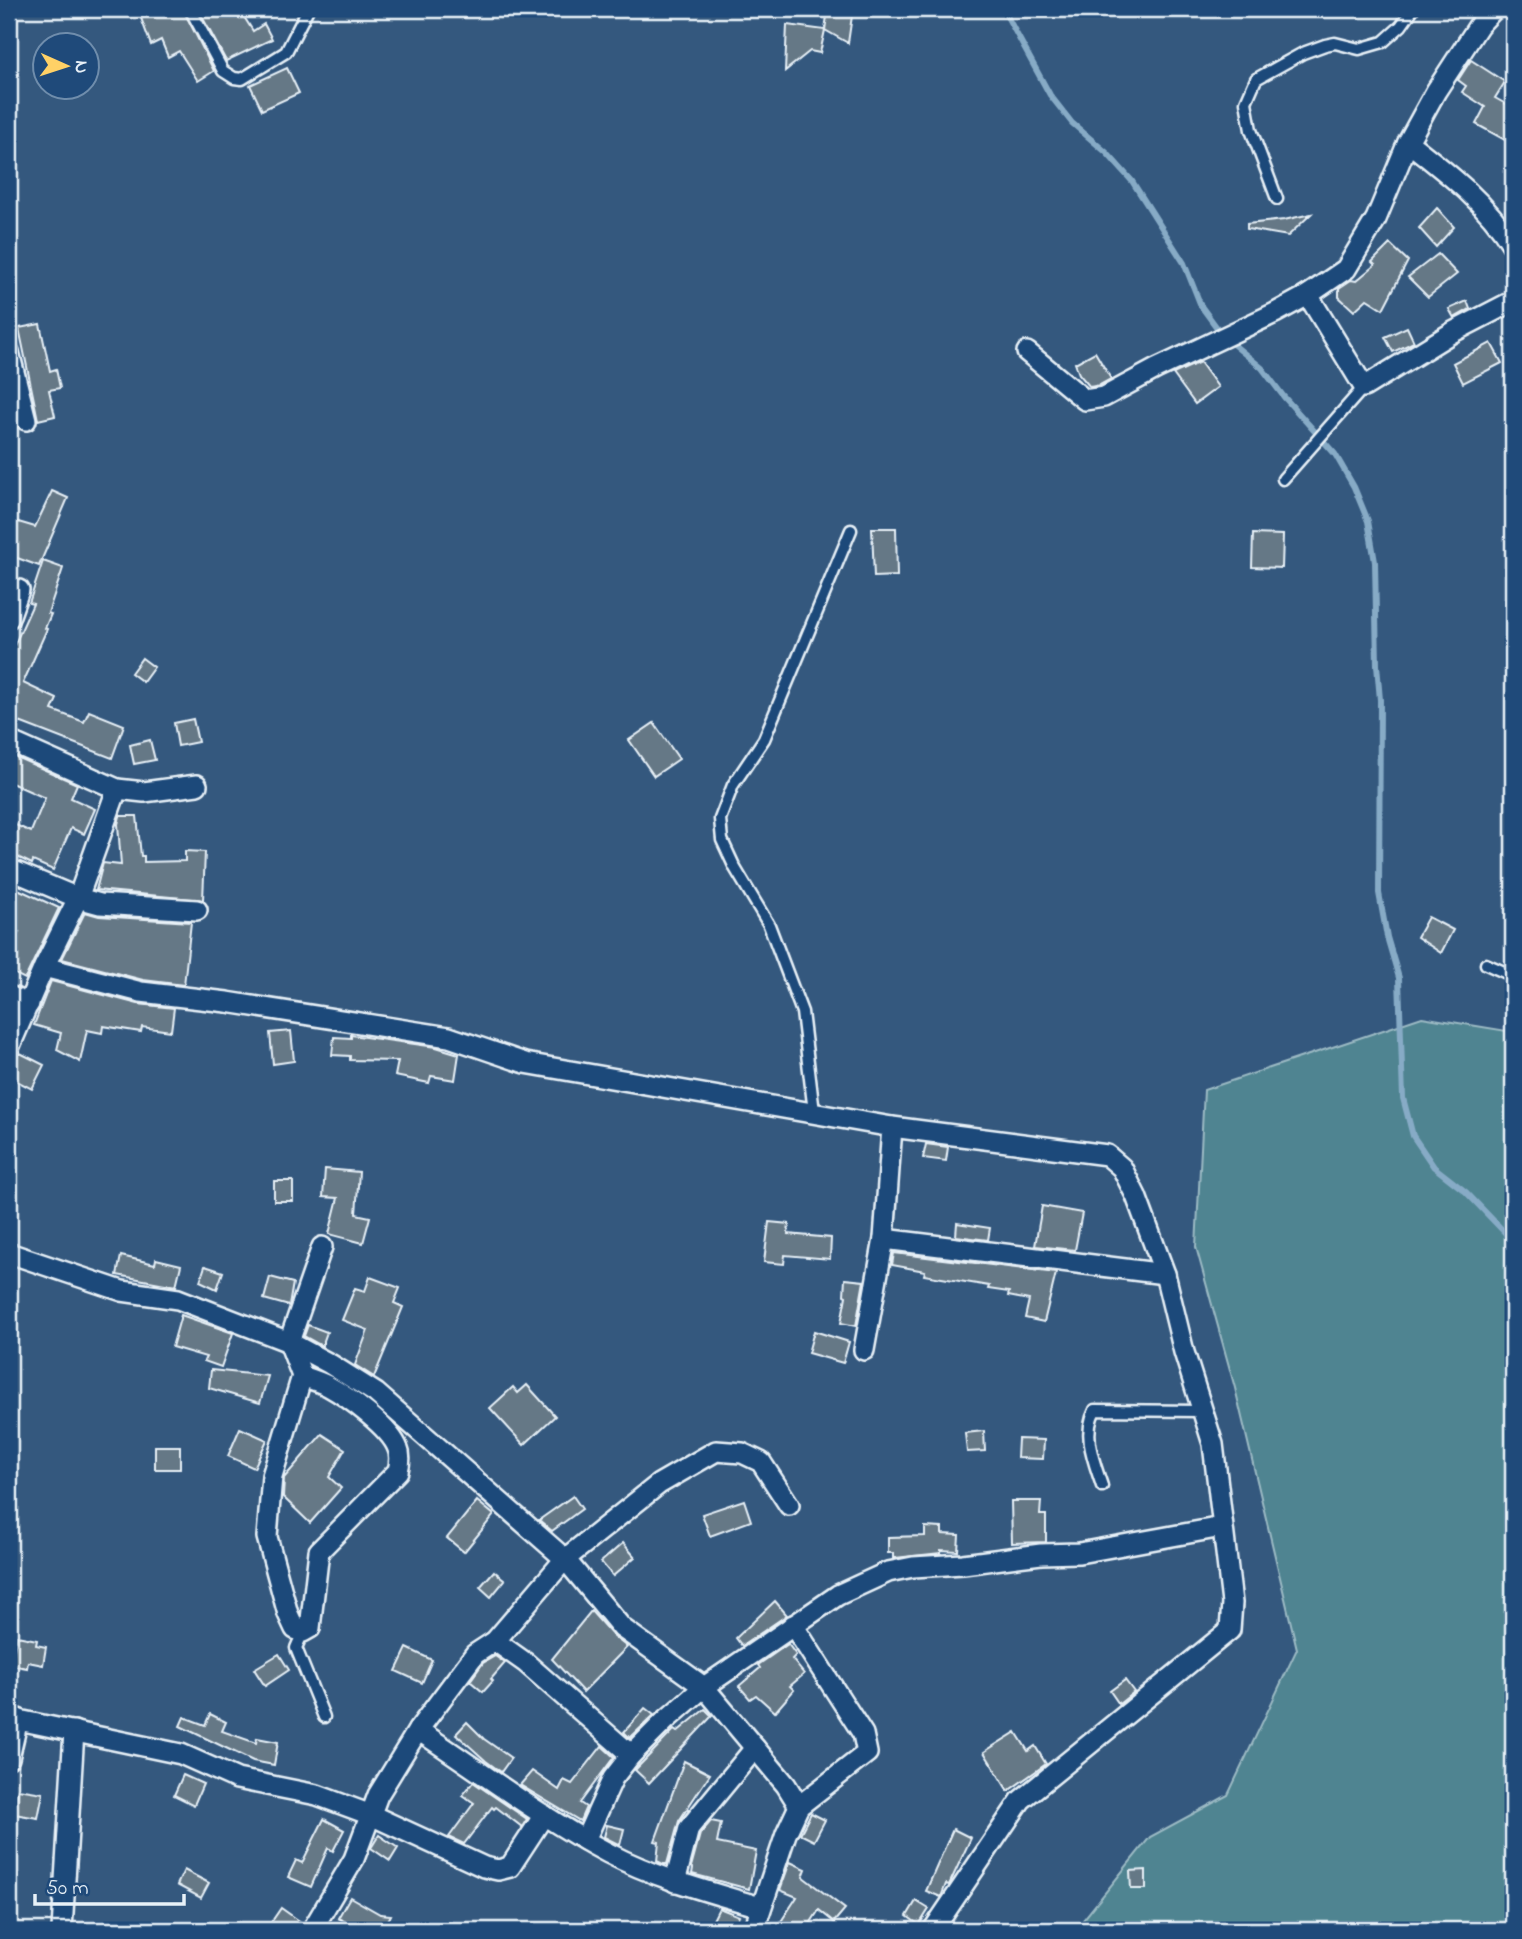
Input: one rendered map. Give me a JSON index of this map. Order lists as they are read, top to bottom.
{
  "scale_bar": "50 m",
  "north": "right"
}
